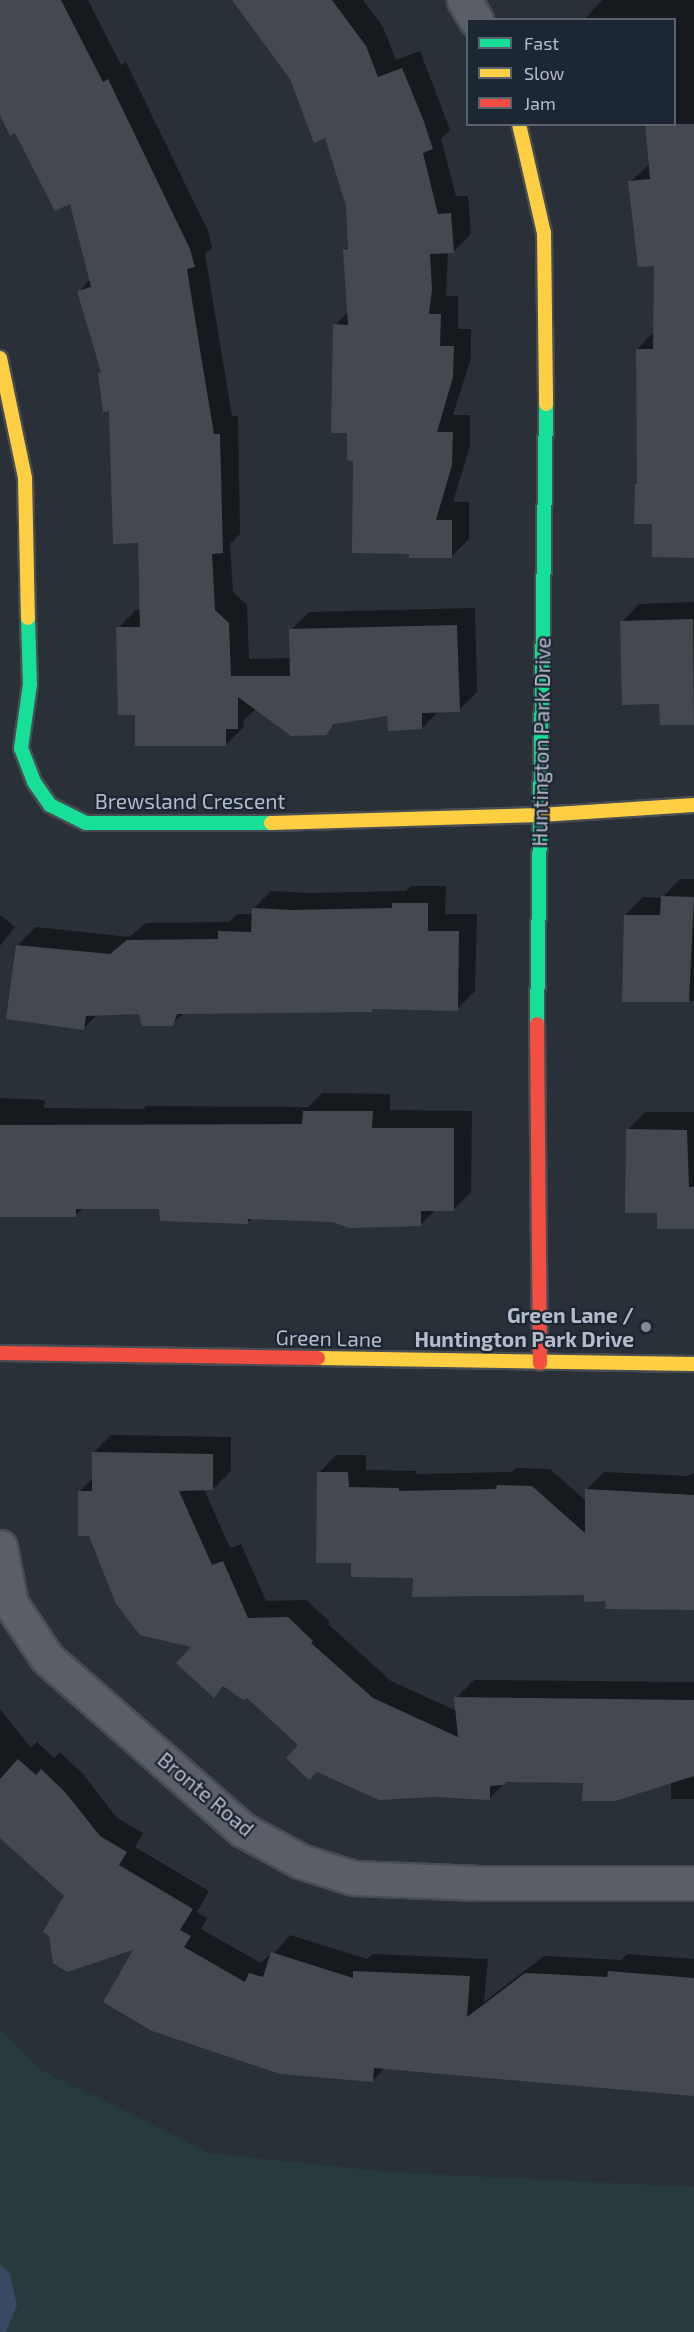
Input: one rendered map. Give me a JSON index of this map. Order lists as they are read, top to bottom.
{
  "streets": {
    "street": [
      "Huntington Park Drive",
      "Brewsland Crescent",
      "Green Lane",
      "Bronte Road"
    ]
  },
  "crossings": [
    ["Huntington Park Drive", "Brewsland Crescent"],
    ["Huntington Park Drive", "Green Lane"]
  ],
  "places": ["Green Lane / Huntington Park Drive"],
  "legend": ["Fast", "Slow", "Jam"]
}
